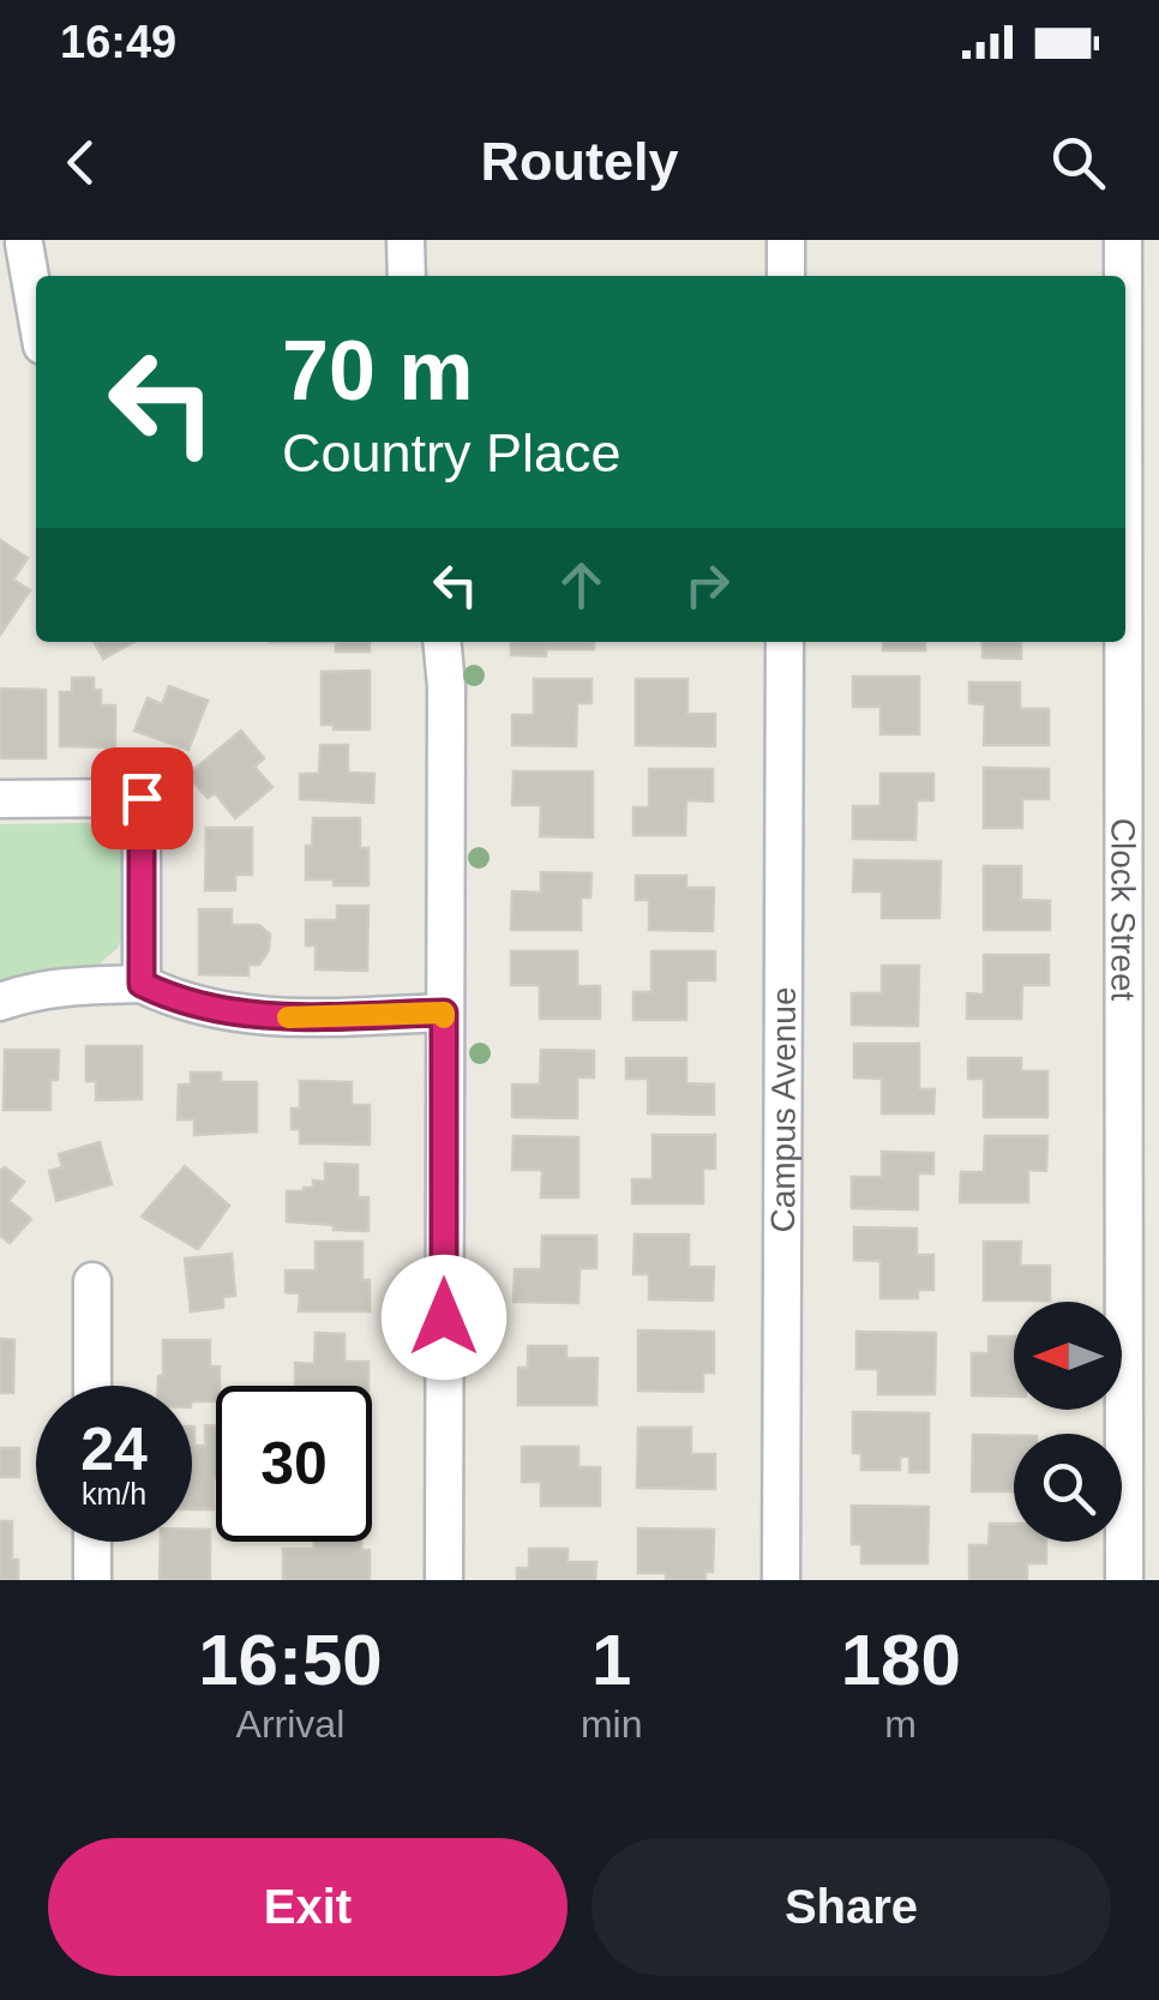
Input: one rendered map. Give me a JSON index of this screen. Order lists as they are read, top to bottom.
{
  "streets": {
    "street": ["Clock Street", "Campus Avenue"]
  },
  "north": "left",
  "page": {
    "status": "16:49",
    "header": "Routely",
    "turn": ["70 m", "Country Place"],
    "speed": "24 km/h",
    "limit": "30",
    "eta": [
      "16:50",
      "Arrival",
      "1",
      "min",
      "180",
      "m"
    ],
    "buttons": ["Exit", "Share"]
  }
}
